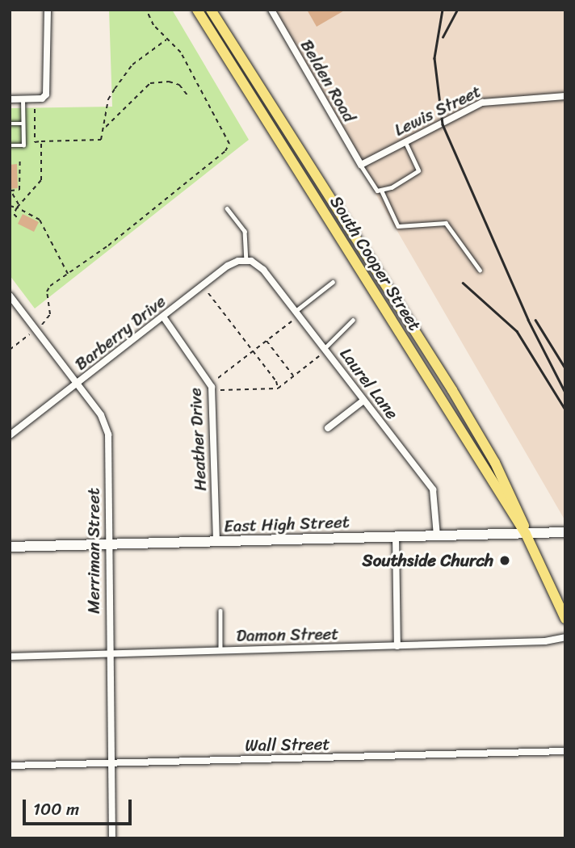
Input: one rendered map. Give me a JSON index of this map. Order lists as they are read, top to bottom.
{
  "streets": {
    "main road": ["South Cooper Street"],
    "street": [
      "Belden Road",
      "Lewis Street",
      "Barberry Drive",
      "Laurel Lane",
      "Heather Drive",
      "East High Street",
      "Merriman Street",
      "Damon Street",
      "Wall Street"
    ]
  },
  "crossings": [
    ["Belden Road", "Lewis Street"],
    ["South Cooper Street", "East High Street"],
    ["Barberry Drive", "Laurel Lane"],
    ["Barberry Drive", "Heather Drive"],
    ["Barberry Drive", "Merriman Street"],
    ["Laurel Lane", "East High Street"],
    ["Heather Drive", "East High Street"],
    ["East High Street", "Merriman Street"],
    ["Merriman Street", "Damon Street"],
    ["Merriman Street", "Wall Street"]
  ],
  "places": ["Southside Church"],
  "scale_bar": "100 m"
}
